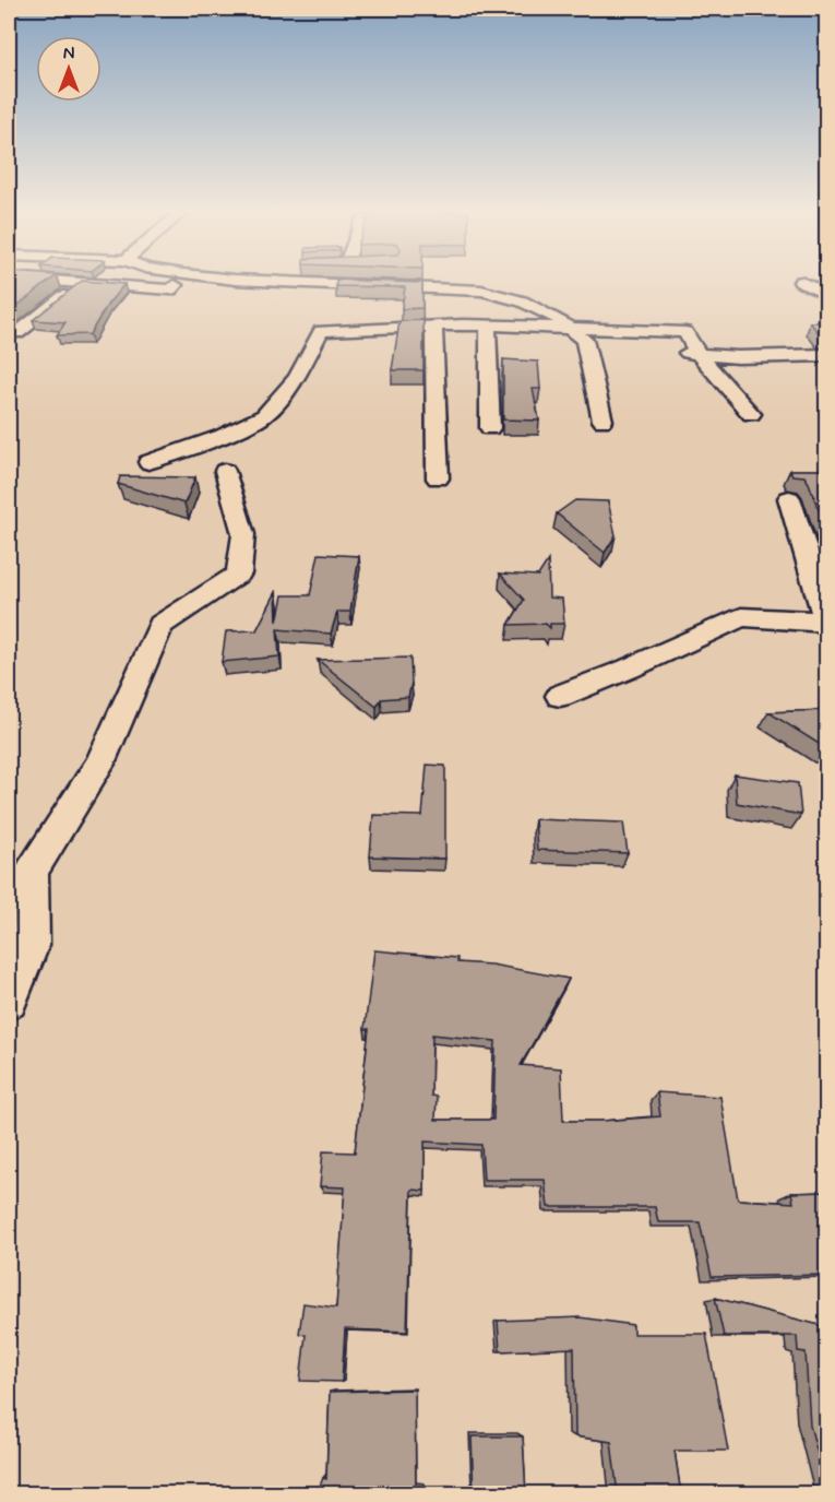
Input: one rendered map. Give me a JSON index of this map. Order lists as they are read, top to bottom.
{
  "north": "top"
}
